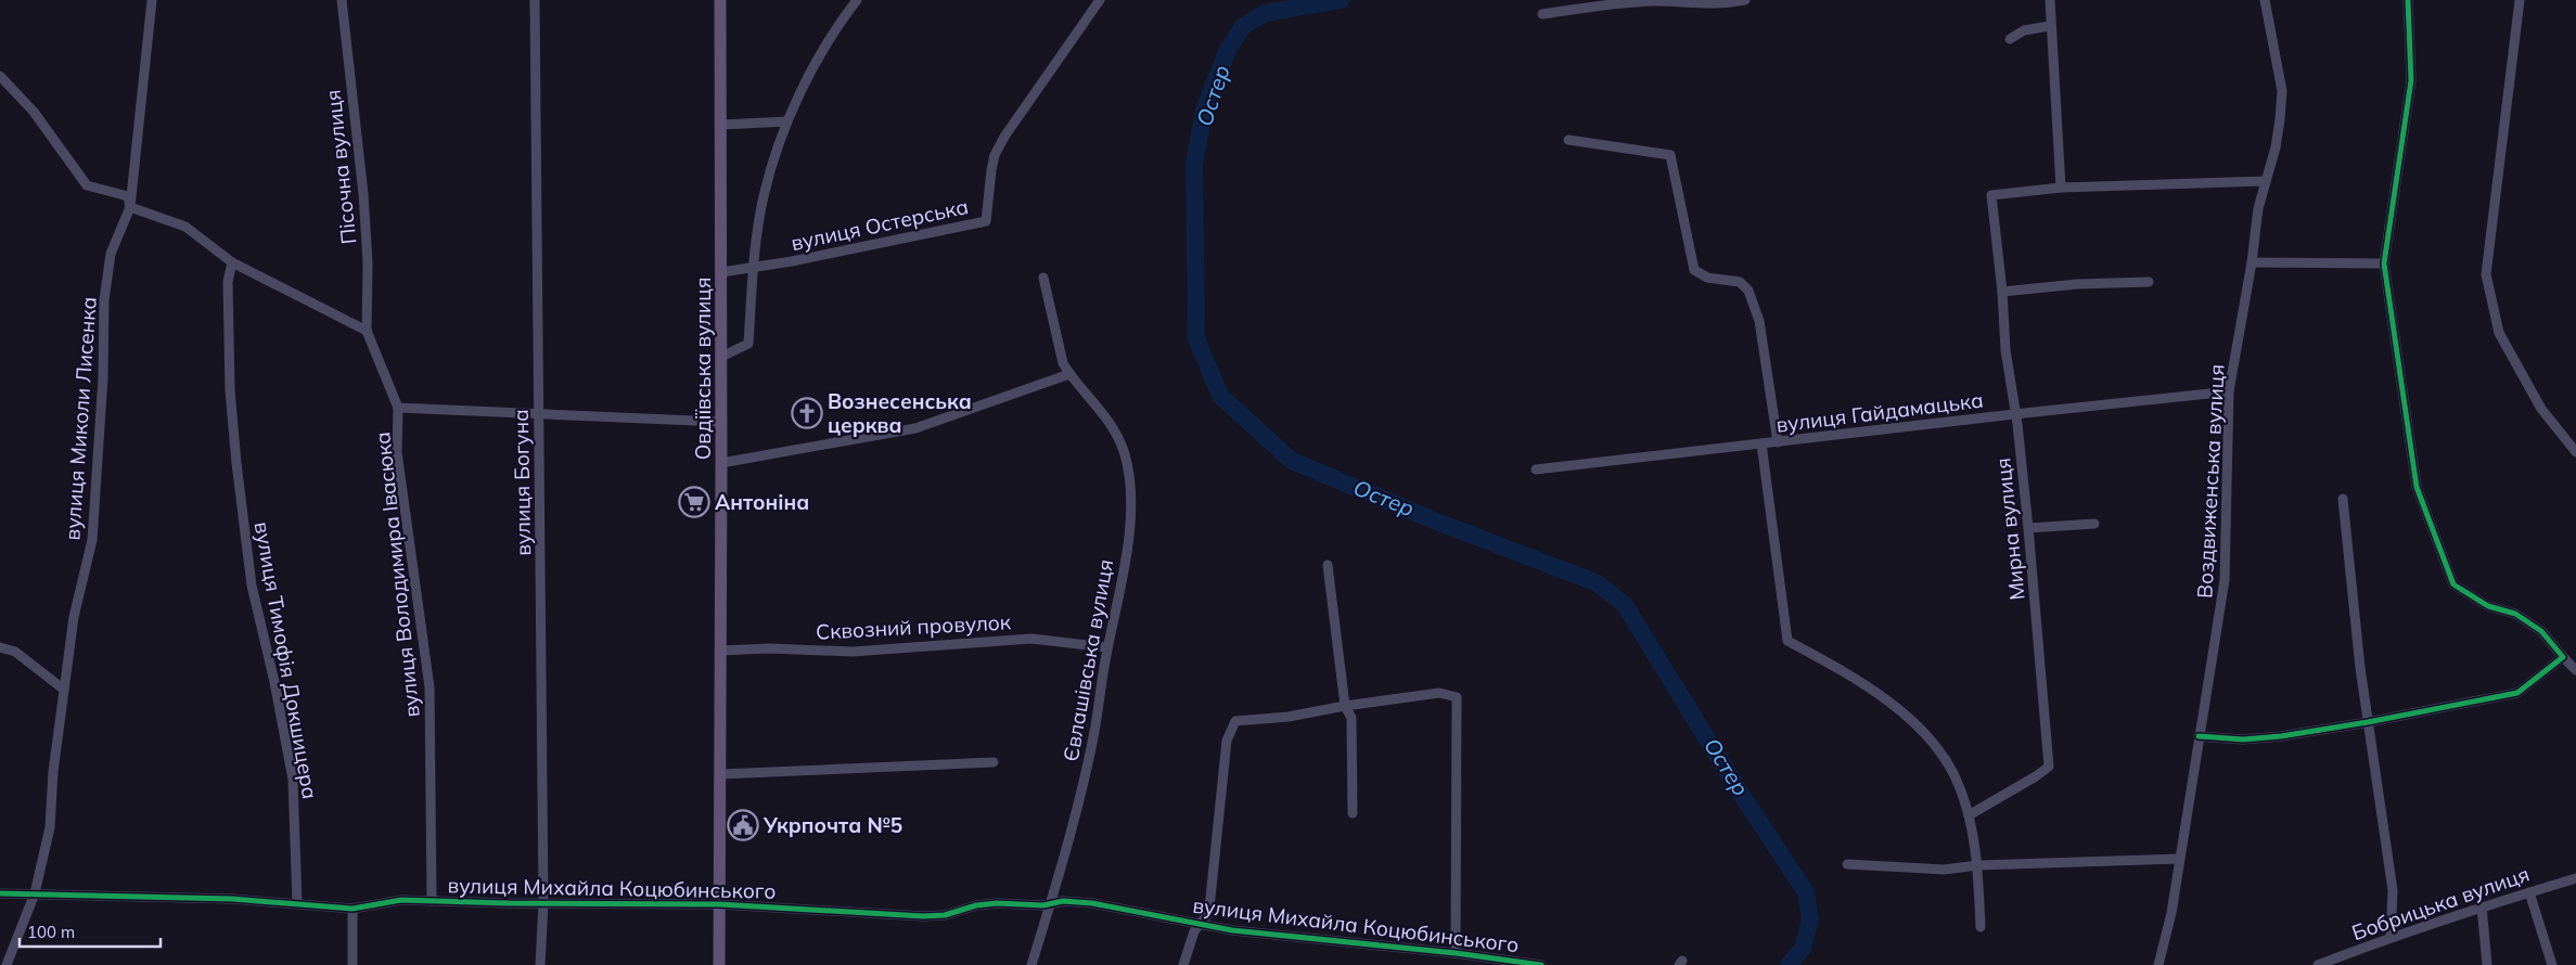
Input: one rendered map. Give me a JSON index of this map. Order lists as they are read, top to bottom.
{
  "streets": {
    "main road": ["Овдіївська вулиця"],
    "street": [
      "Пісочна вулиця",
      "вулиця Остерська",
      "вулиця Гайдамацька",
      "вулиця Миколи Лисенка",
      "Воздвиженська вулиця",
      "вулиця Богуна",
      "Мирна вулиця",
      "вулиця Володимира Івасюка",
      "Сквозний провулок",
      "вулиця Тимофія Докшицера",
      "Євлашівська вулиця",
      "вулиця Михайла Коцюбинського",
      "Бобрицька вулиця"
    ]
  },
  "crossings": [
    ["вулиця Остерська", "Овдіївська вулиця"],
    ["Овдіївська вулиця", "Сквозний провулок"],
    ["Овдіївська вулиця", "вулиця Михайла Коцюбинського"],
    ["вулиця Гайдамацька", "Воздвиженська вулиця"],
    ["вулиця Гайдамацька", "Мирна вулиця"],
    ["вулиця Миколи Лисенка", "вулиця Михайла Коцюбинського"],
    ["вулиця Богуна", "вулиця Михайла Коцюбинського"],
    ["вулиця Володимира Івасюка", "вулиця Михайла Коцюбинського"],
    ["Сквозний провулок", "Євлашівська вулиця"],
    ["вулиця Тимофія Докшицера", "вулиця Михайла Коцюбинського"],
    ["Євлашівська вулиця", "вулиця Михайла Коцюбинського"]
  ],
  "water": ["Остер"],
  "places": {
    "church": ["Вознесенська церква"],
    "supermarket": ["Антоніна"],
    "public building": ["Укрпочта №5"]
  },
  "scale_bar": "100 m"
}
